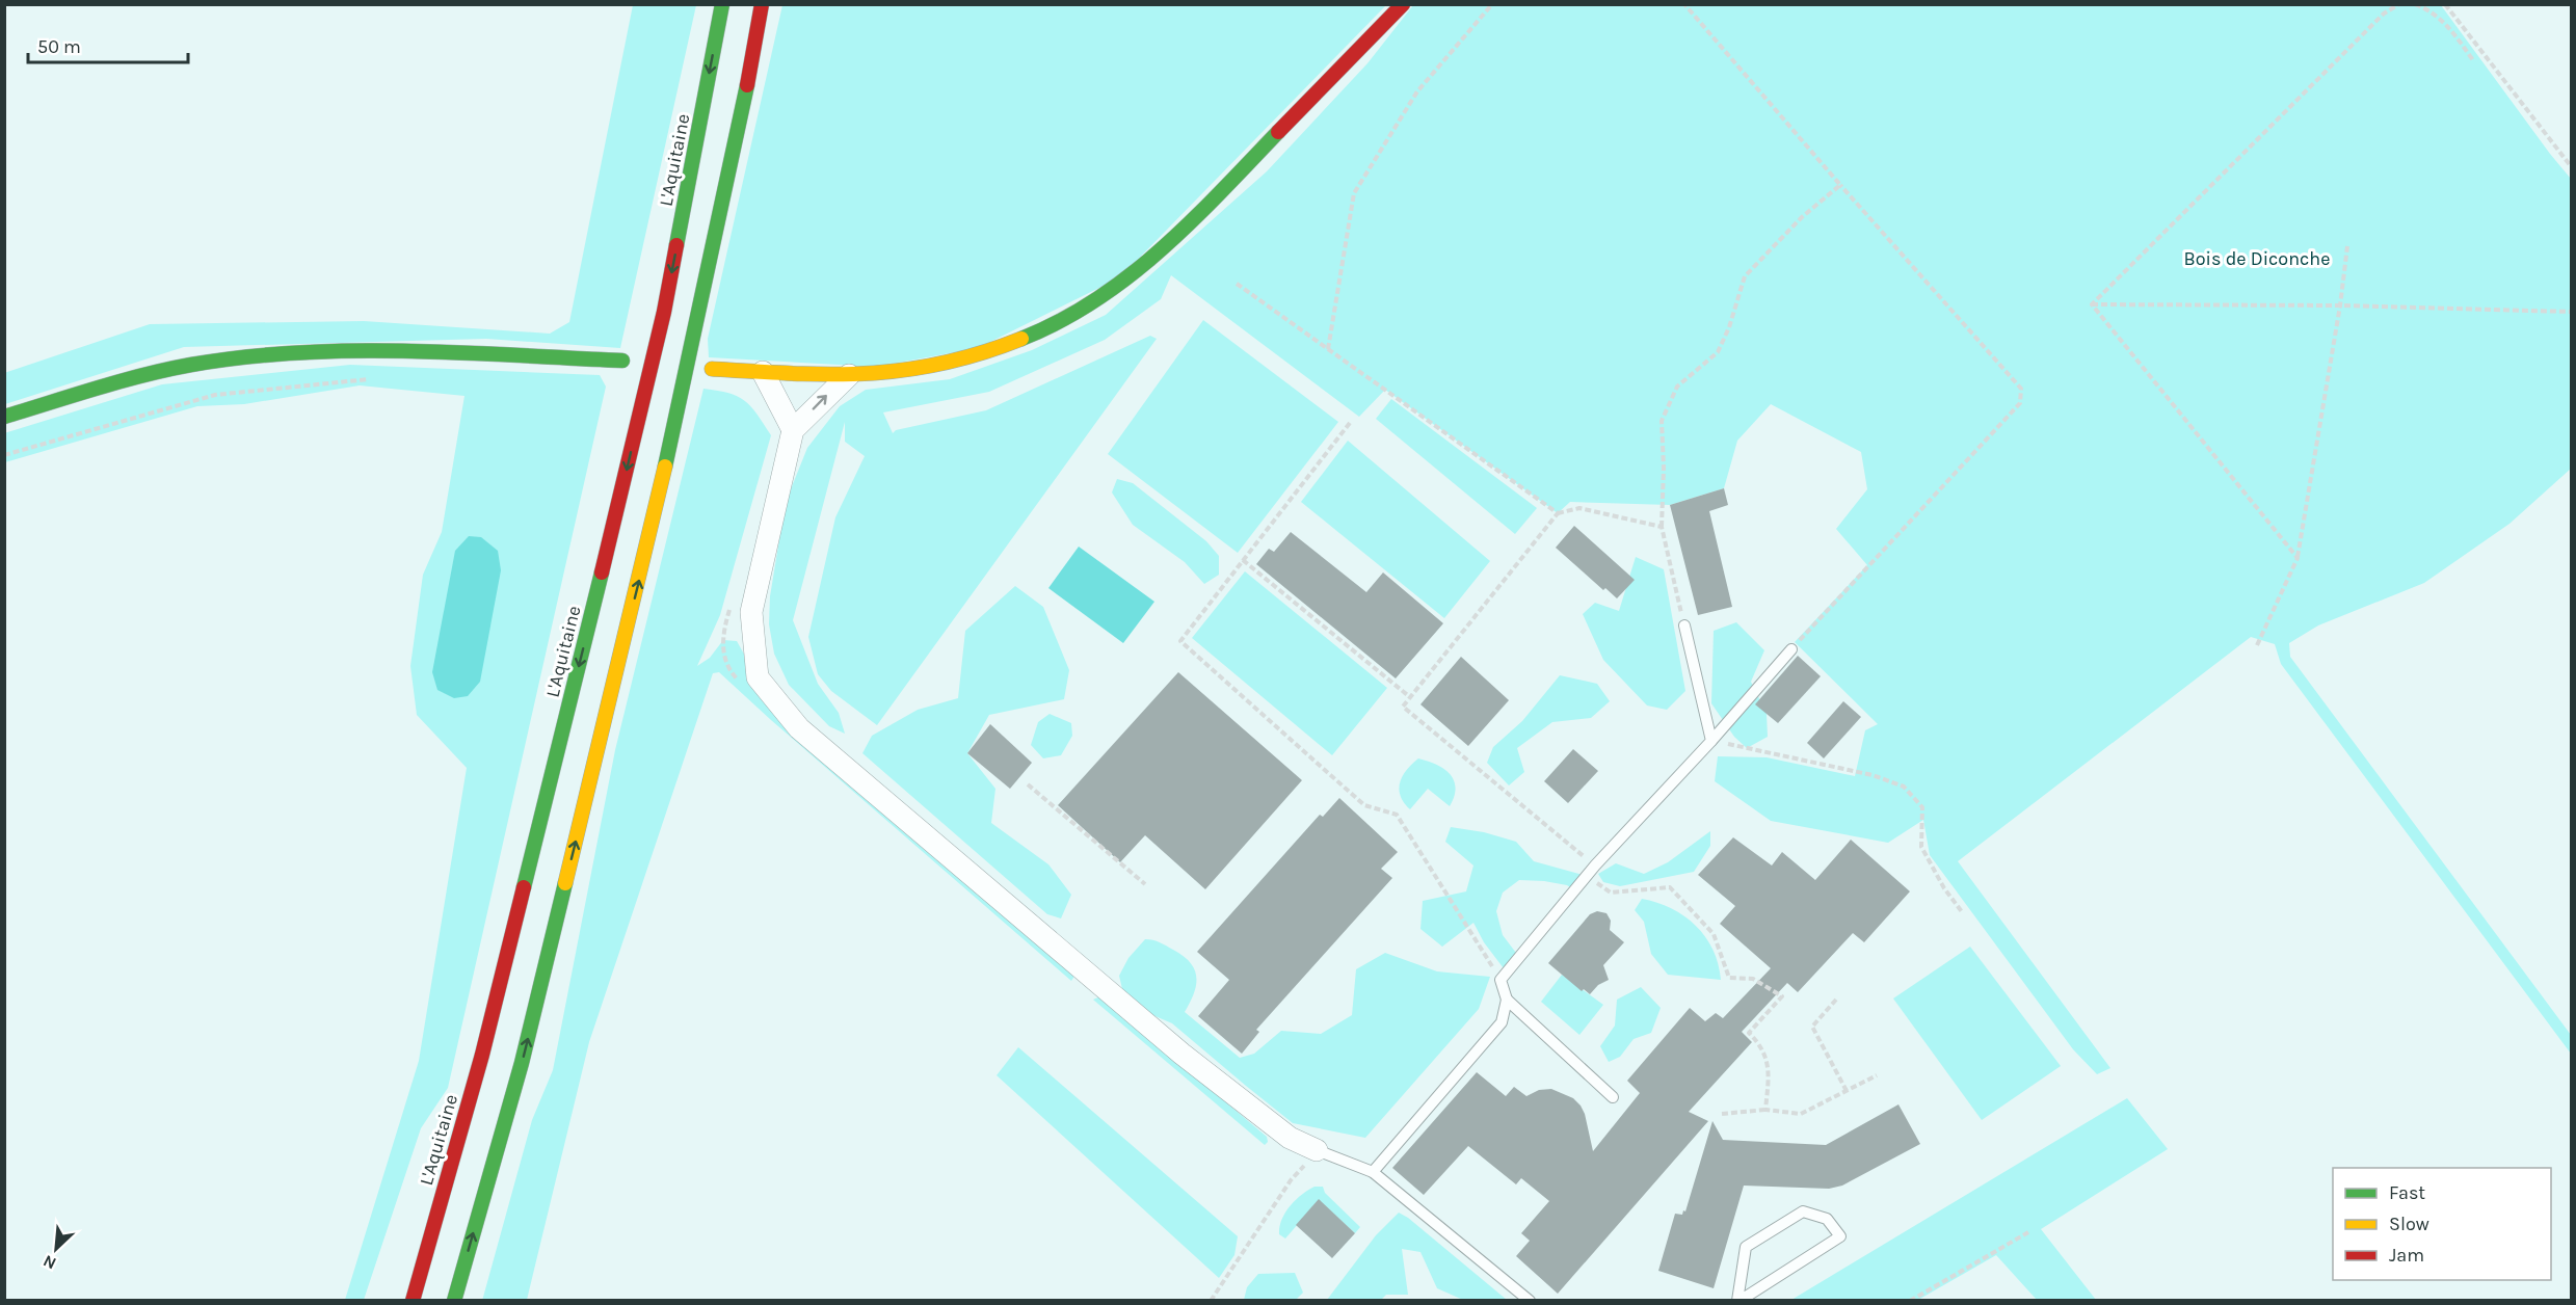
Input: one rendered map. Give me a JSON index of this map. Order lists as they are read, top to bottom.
{
  "streets": {
    "main road": ["L'Aquitaine"]
  },
  "parks": ["Bois de Diconche"],
  "legend": ["Fast", "Slow", "Jam"],
  "scale_bar": "50 m",
  "north": "bottom left"
}
